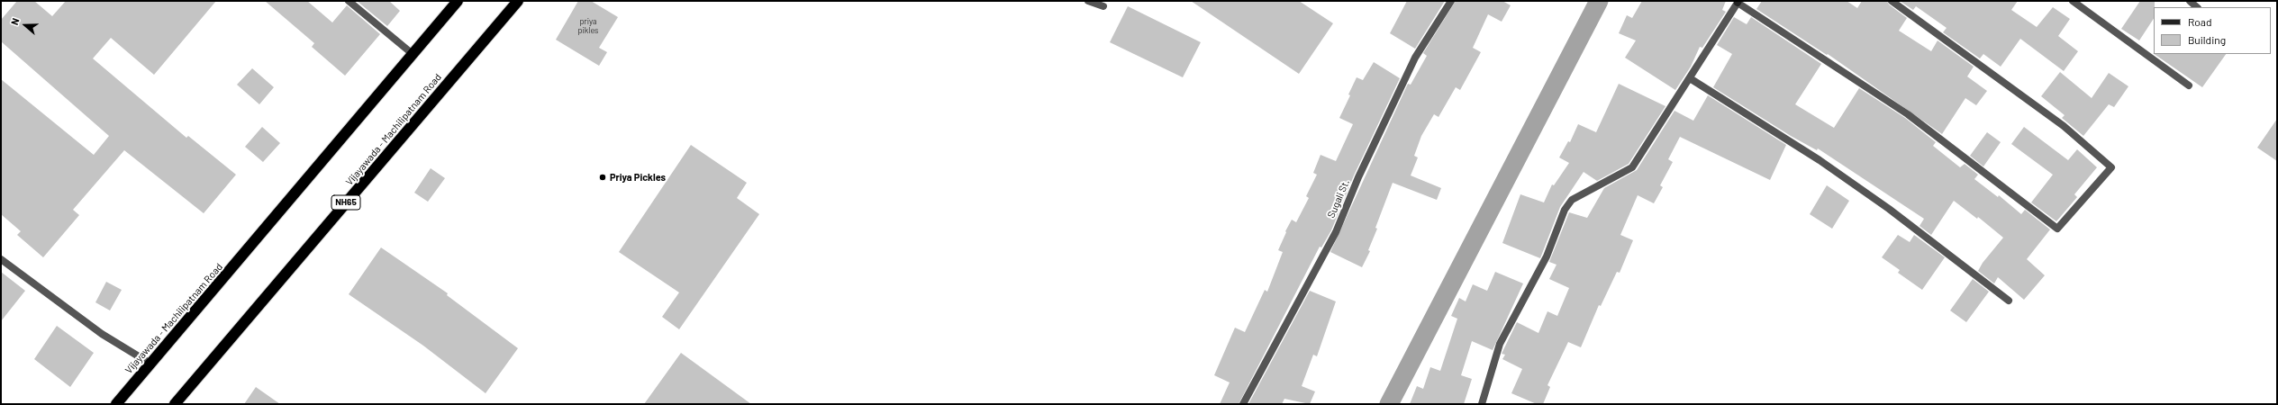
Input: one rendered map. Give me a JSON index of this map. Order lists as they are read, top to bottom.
{
  "streets": {
    "highway": ["Vijayawada - Machilipatnam Road", "NH65"],
    "street": ["Sugali St."]
  },
  "places": ["Priya Pickles"],
  "house_numbers": ["priya pikles"],
  "legend": ["Road", "Building"],
  "north": "left"
}
